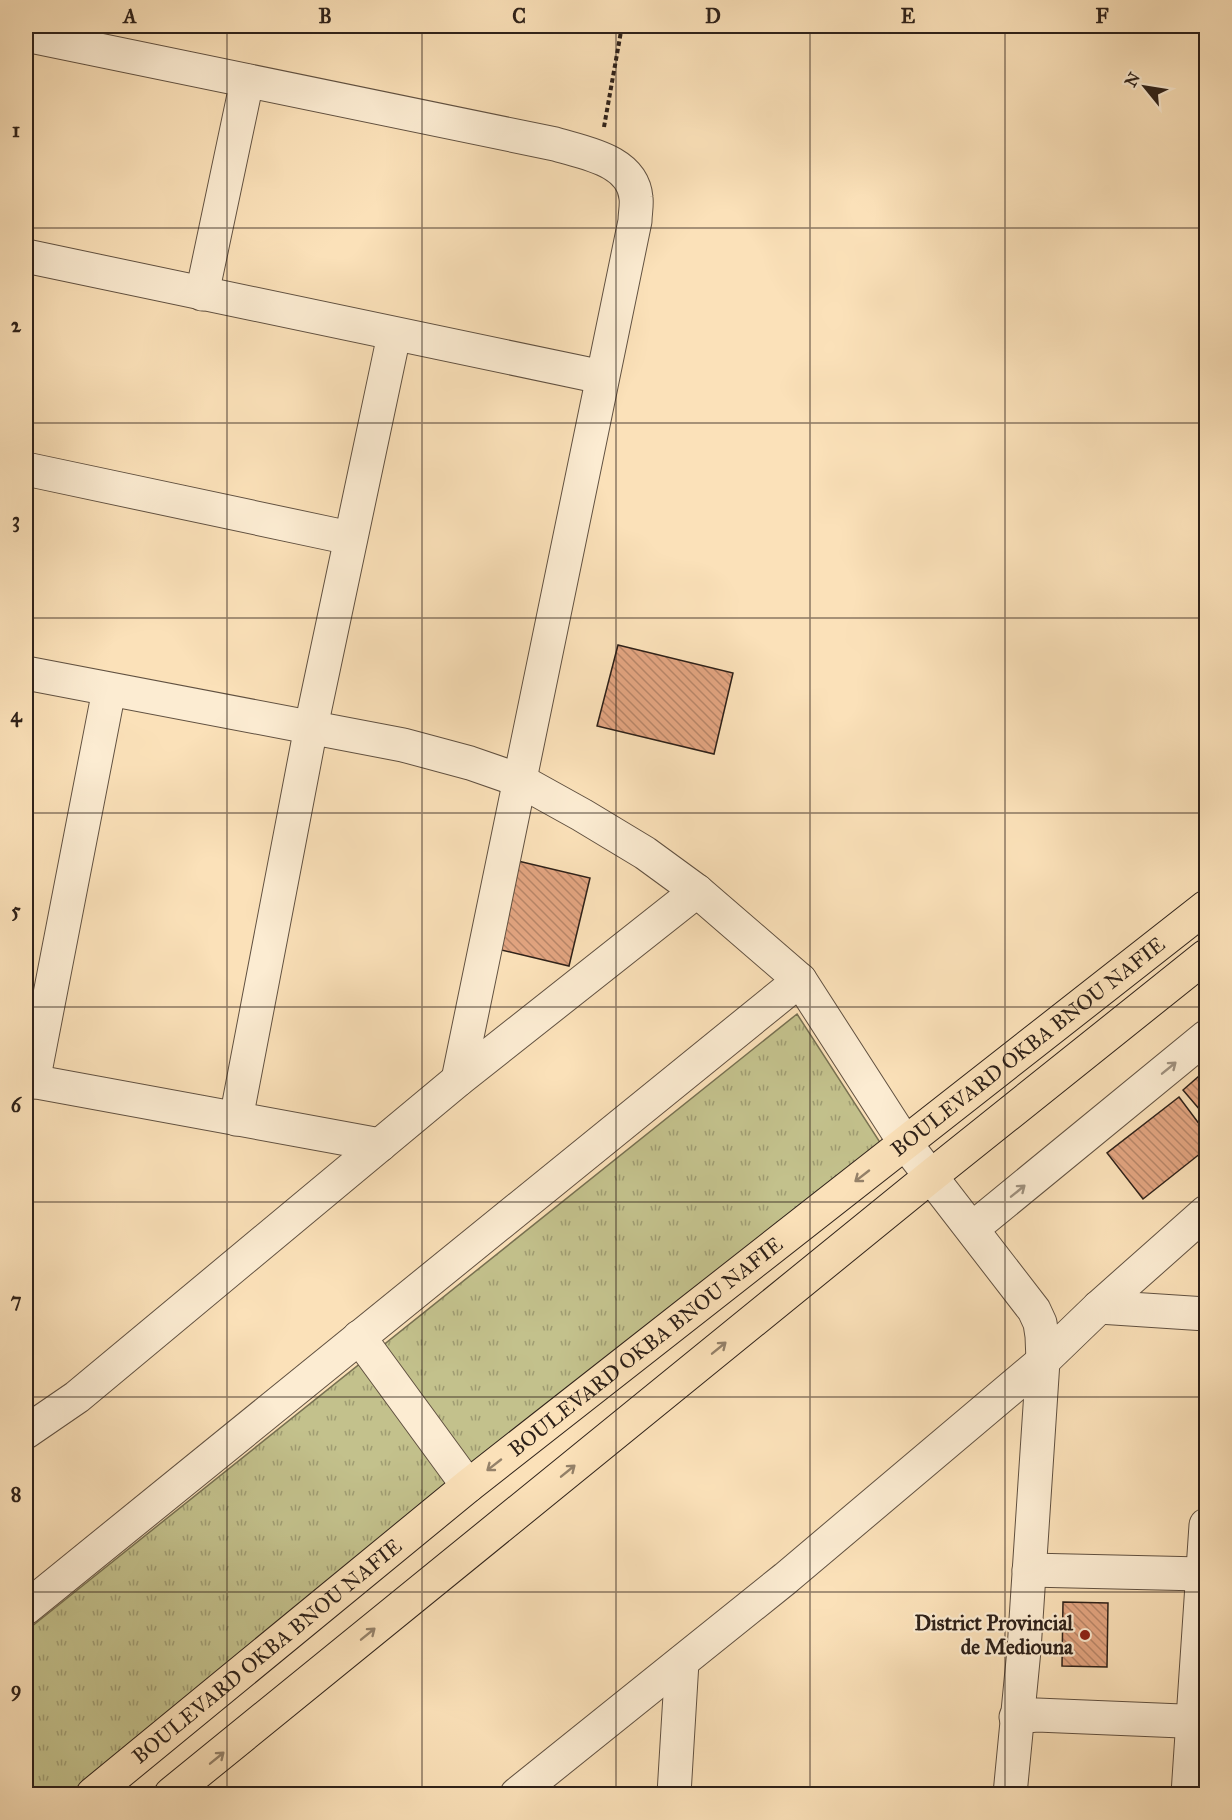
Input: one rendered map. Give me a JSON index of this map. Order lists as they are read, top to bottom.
{
  "streets": {
    "main road": ["BOULEVARD OKBA BNOU NAFIE"]
  },
  "places": ["District Provincial de Mediouna"],
  "north": "top left",
  "grid": {
    "columns": [
      "A",
      "B",
      "C",
      "D",
      "E",
      "F"
    ],
    "rows": [
      "1",
      "2",
      "3",
      "4",
      "5",
      "6",
      "7",
      "8",
      "9"
    ]
  }
}
